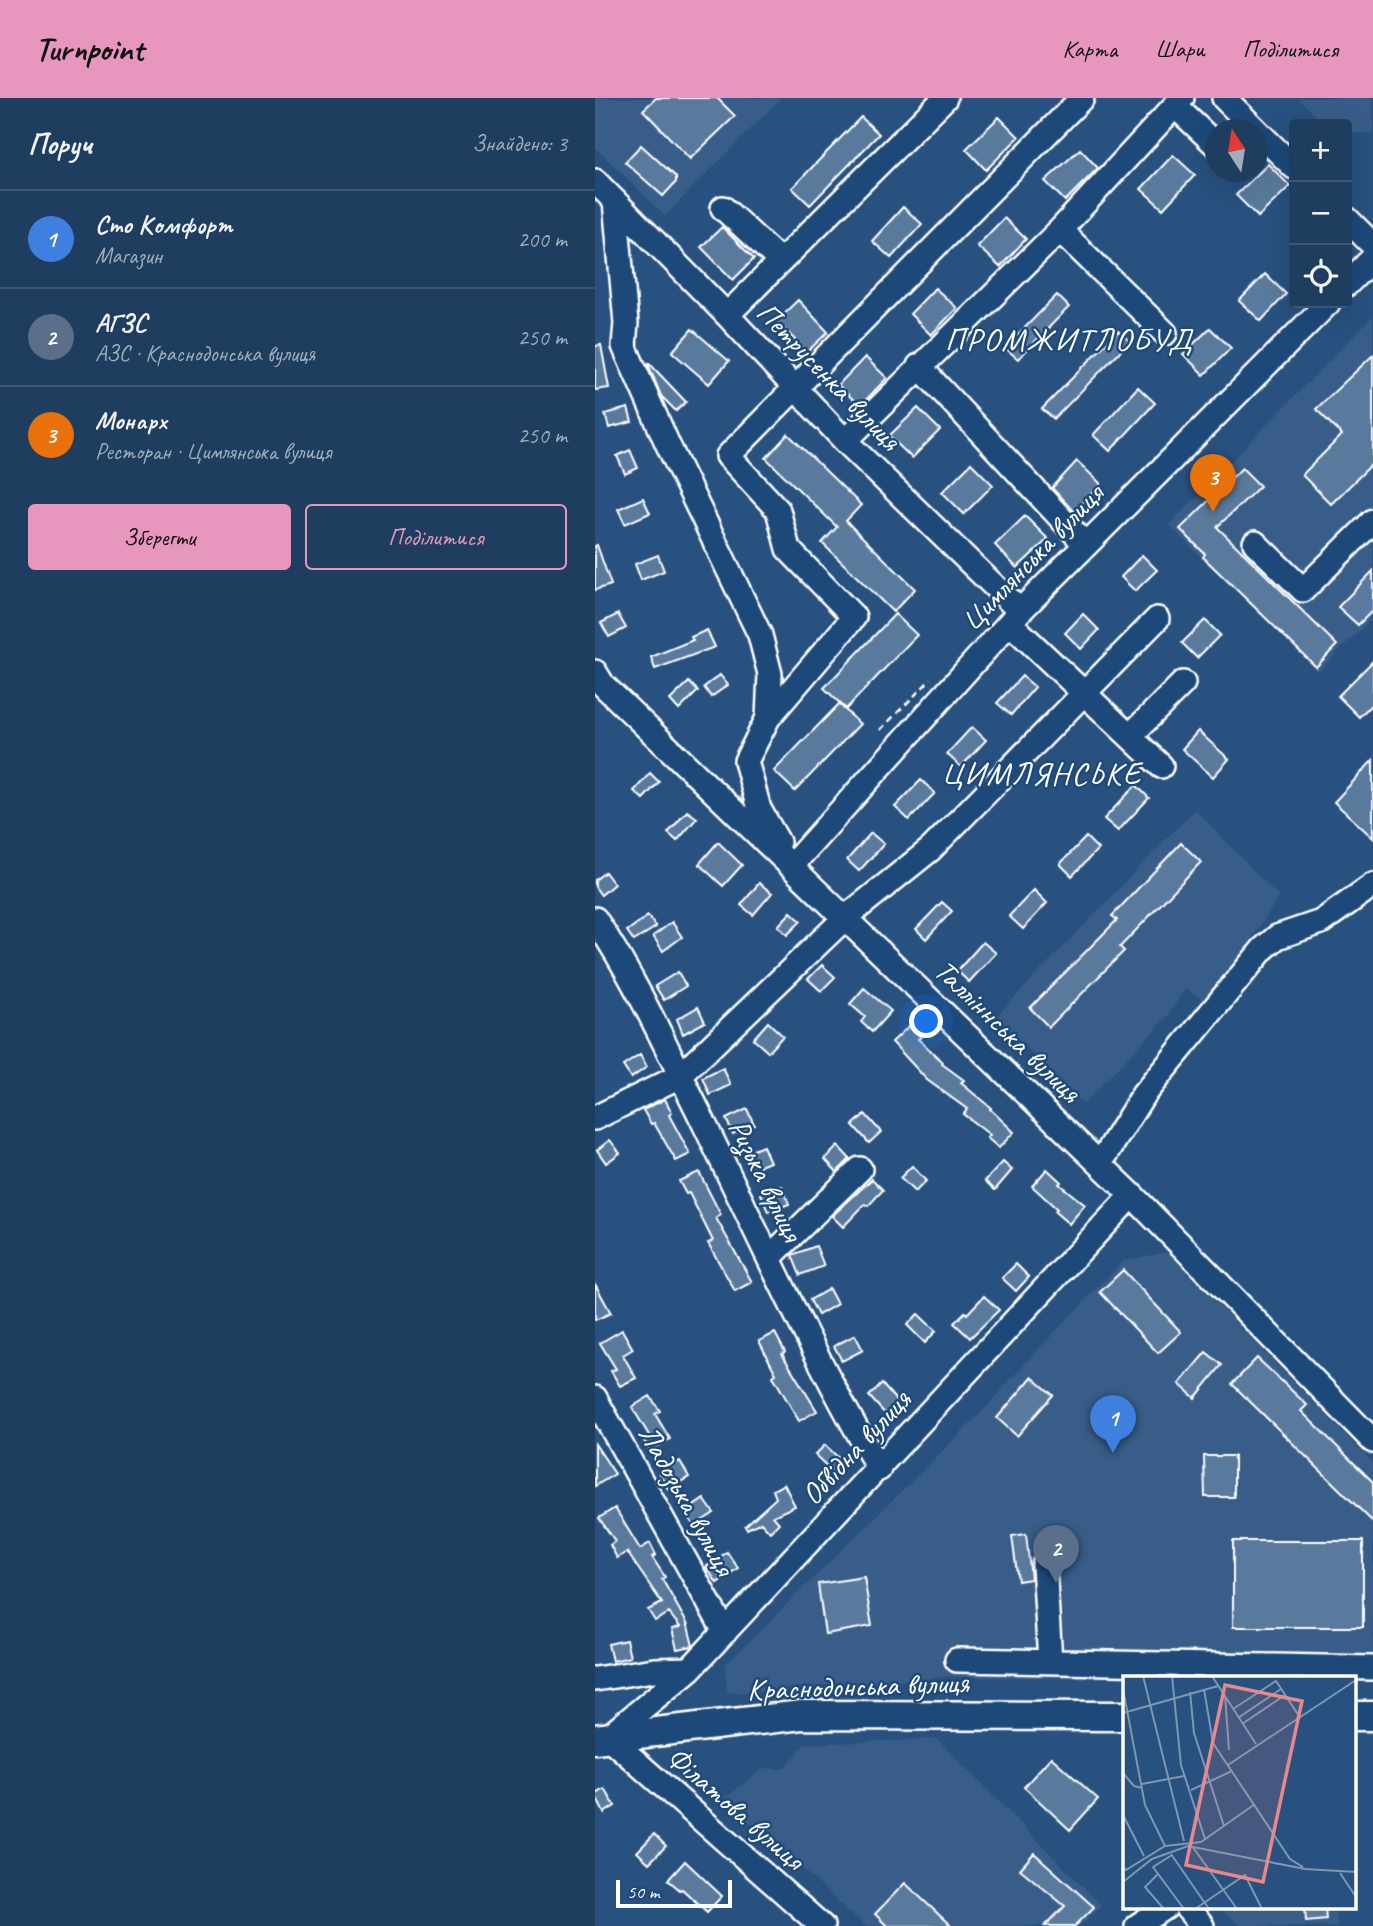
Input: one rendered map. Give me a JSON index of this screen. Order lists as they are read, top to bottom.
{
  "streets": {
    "main road": ["Краснодонська вулиця"],
    "street": [
      "Петрусенка вулиця",
      "Цимлянська вулиця",
      "Талліннська вулиця",
      "Ризька вулиця",
      "Обвідна вулиця",
      "Ладозька вулиця",
      "Філатова вулиця"
    ]
  },
  "crossings": [
    ["Петрусенка вулиця", "Цимлянська вулиця"],
    ["Цимлянська вулиця", "Талліннська вулиця"],
    ["Талліннська вулиця", "Обвідна вулиця"],
    ["Ризька вулиця", "Обвідна вулиця"],
    ["Обвідна вулиця", "Ладозька вулиця"],
    ["Обвідна вулиця", "Краснодонська вулиця"],
    ["Обвідна вулиця", "Філатова вулиця"],
    ["Краснодонська вулиця", "Філатова вулиця"]
  ],
  "districts": ["ПРОМЖИТЛОБУД", "ЦИМЛЯНСЬКЕ"],
  "scale_bar": "50 m",
  "north": "top",
  "page": {
    "header": "Turnpoint",
    "nav": ["Карта", "Шари", "Поділитися"],
    "heading": ["Поруч", "Знайдено: 3"],
    "map_buttons": ["+", "−"],
    "list": [
      {
        "mark": "1",
        "name": "Сто Комфорт",
        "note": "Магазин",
        "value": "200 m"
      },
      {
        "mark": "2",
        "name": "АГЗС",
        "note": "АЗС · Краснодонська вулиця",
        "value": "250 m"
      },
      {
        "mark": "3",
        "name": "Монарх",
        "note": "Ресторан · Цимлянська вулиця",
        "value": "250 m"
      }
    ],
    "pins": ["3", "1", "2"],
    "buttons": ["Зберегти", "Поділитися"],
    "scale": "50 m"
  }
}
